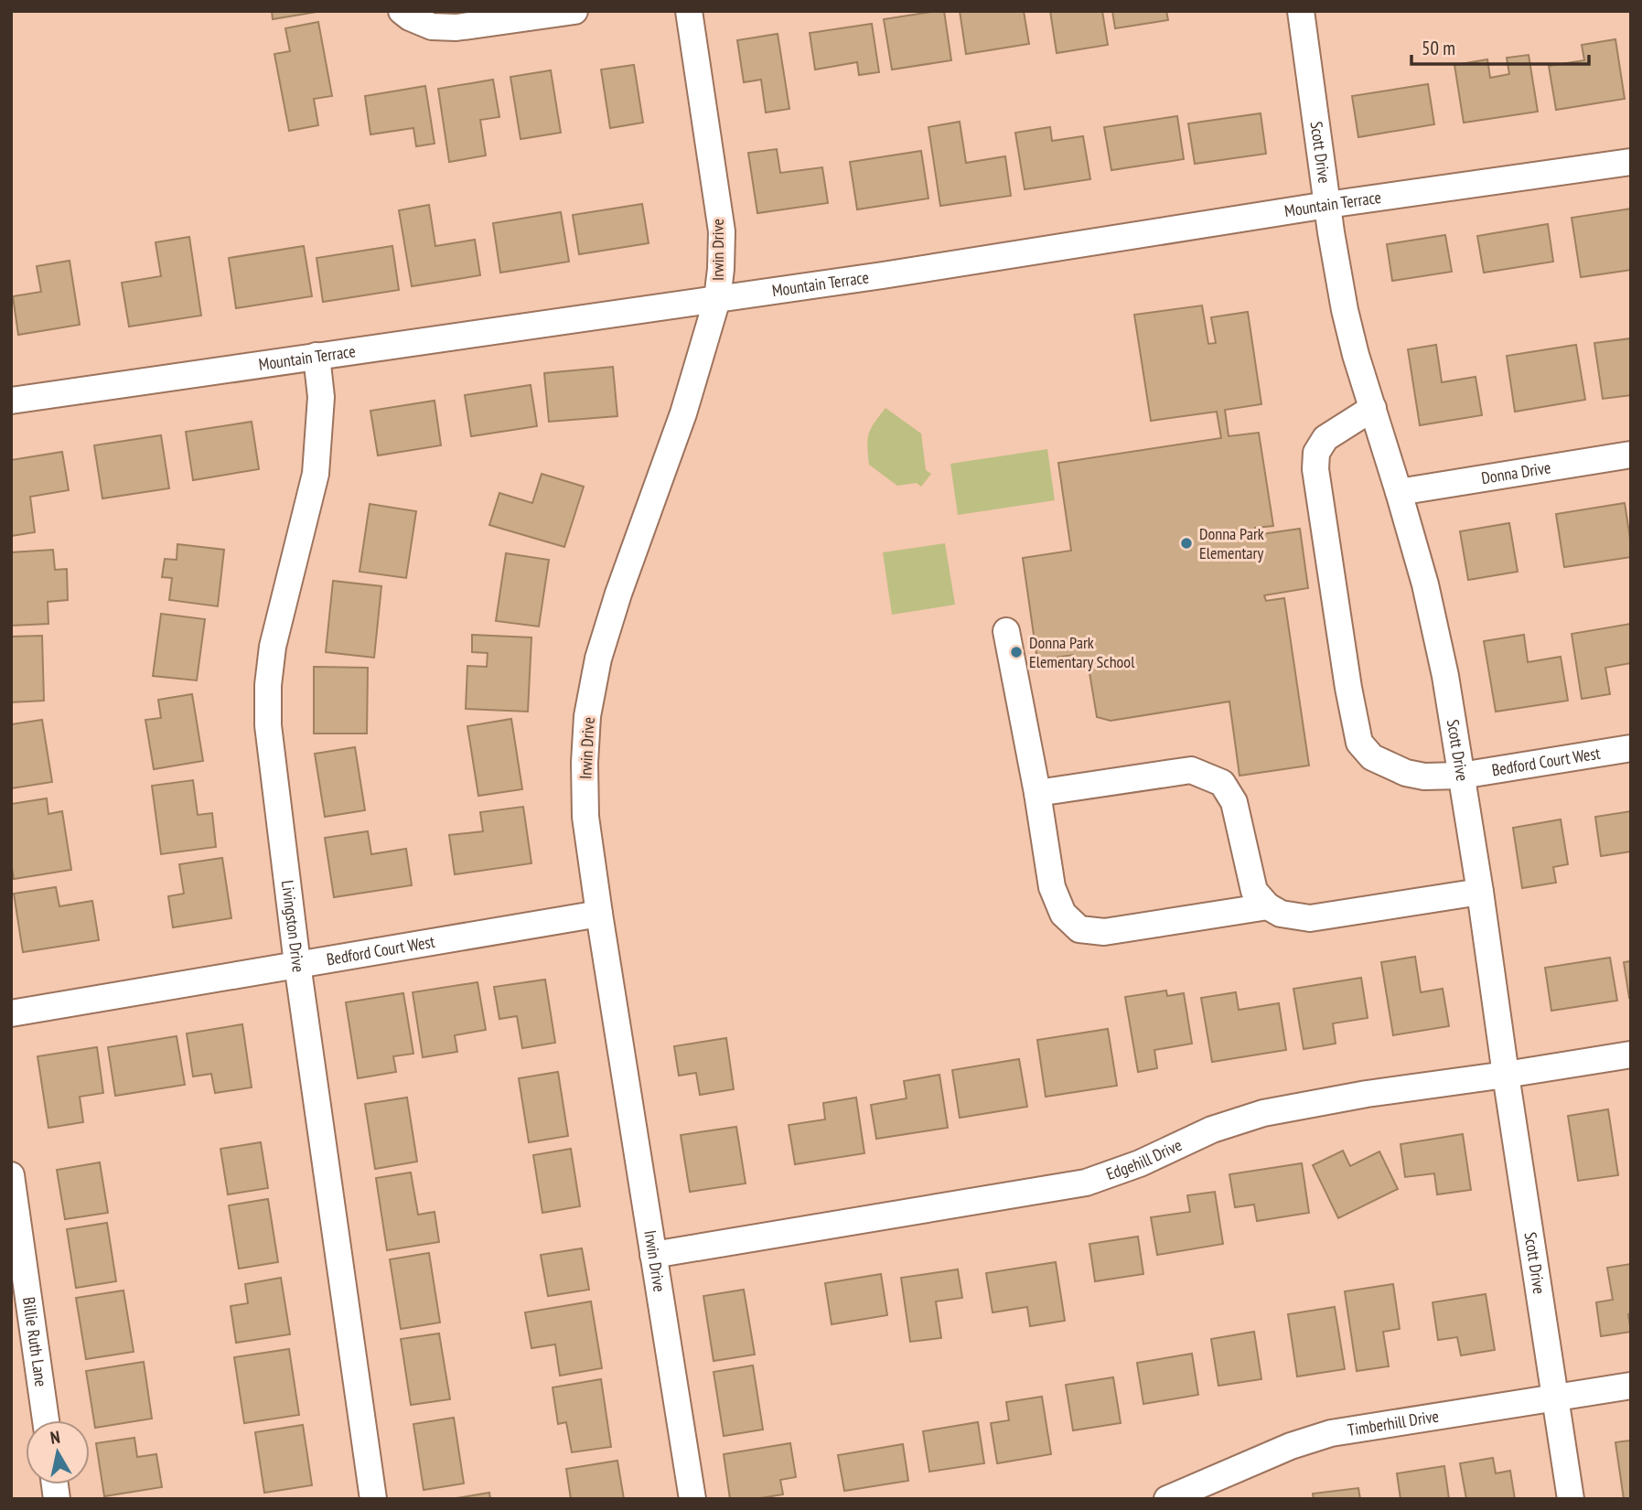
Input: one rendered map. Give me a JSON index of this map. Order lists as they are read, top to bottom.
{
  "streets": {
    "street": [
      "Scott Drive",
      "Mountain Terrace",
      "Irwin Drive",
      "Donna Drive",
      "Bedford Court West",
      "Livingston Drive",
      "Edgehill Drive",
      "Billie Ruth Lane",
      "Timberhill Drive"
    ]
  },
  "crossings": [
    ["Scott Drive", "Mountain Terrace"],
    ["Scott Drive", "Donna Drive"],
    ["Scott Drive", "Bedford Court West"],
    ["Scott Drive", "Edgehill Drive"],
    ["Scott Drive", "Timberhill Drive"],
    ["Mountain Terrace", "Irwin Drive"],
    ["Mountain Terrace", "Livingston Drive"],
    ["Irwin Drive", "Bedford Court West"],
    ["Irwin Drive", "Edgehill Drive"],
    ["Bedford Court West", "Livingston Drive"]
  ],
  "places": ["Donna Park Elementary", "Donna Park Elementary School"],
  "scale_bar": "50 m",
  "north": "top"
}
